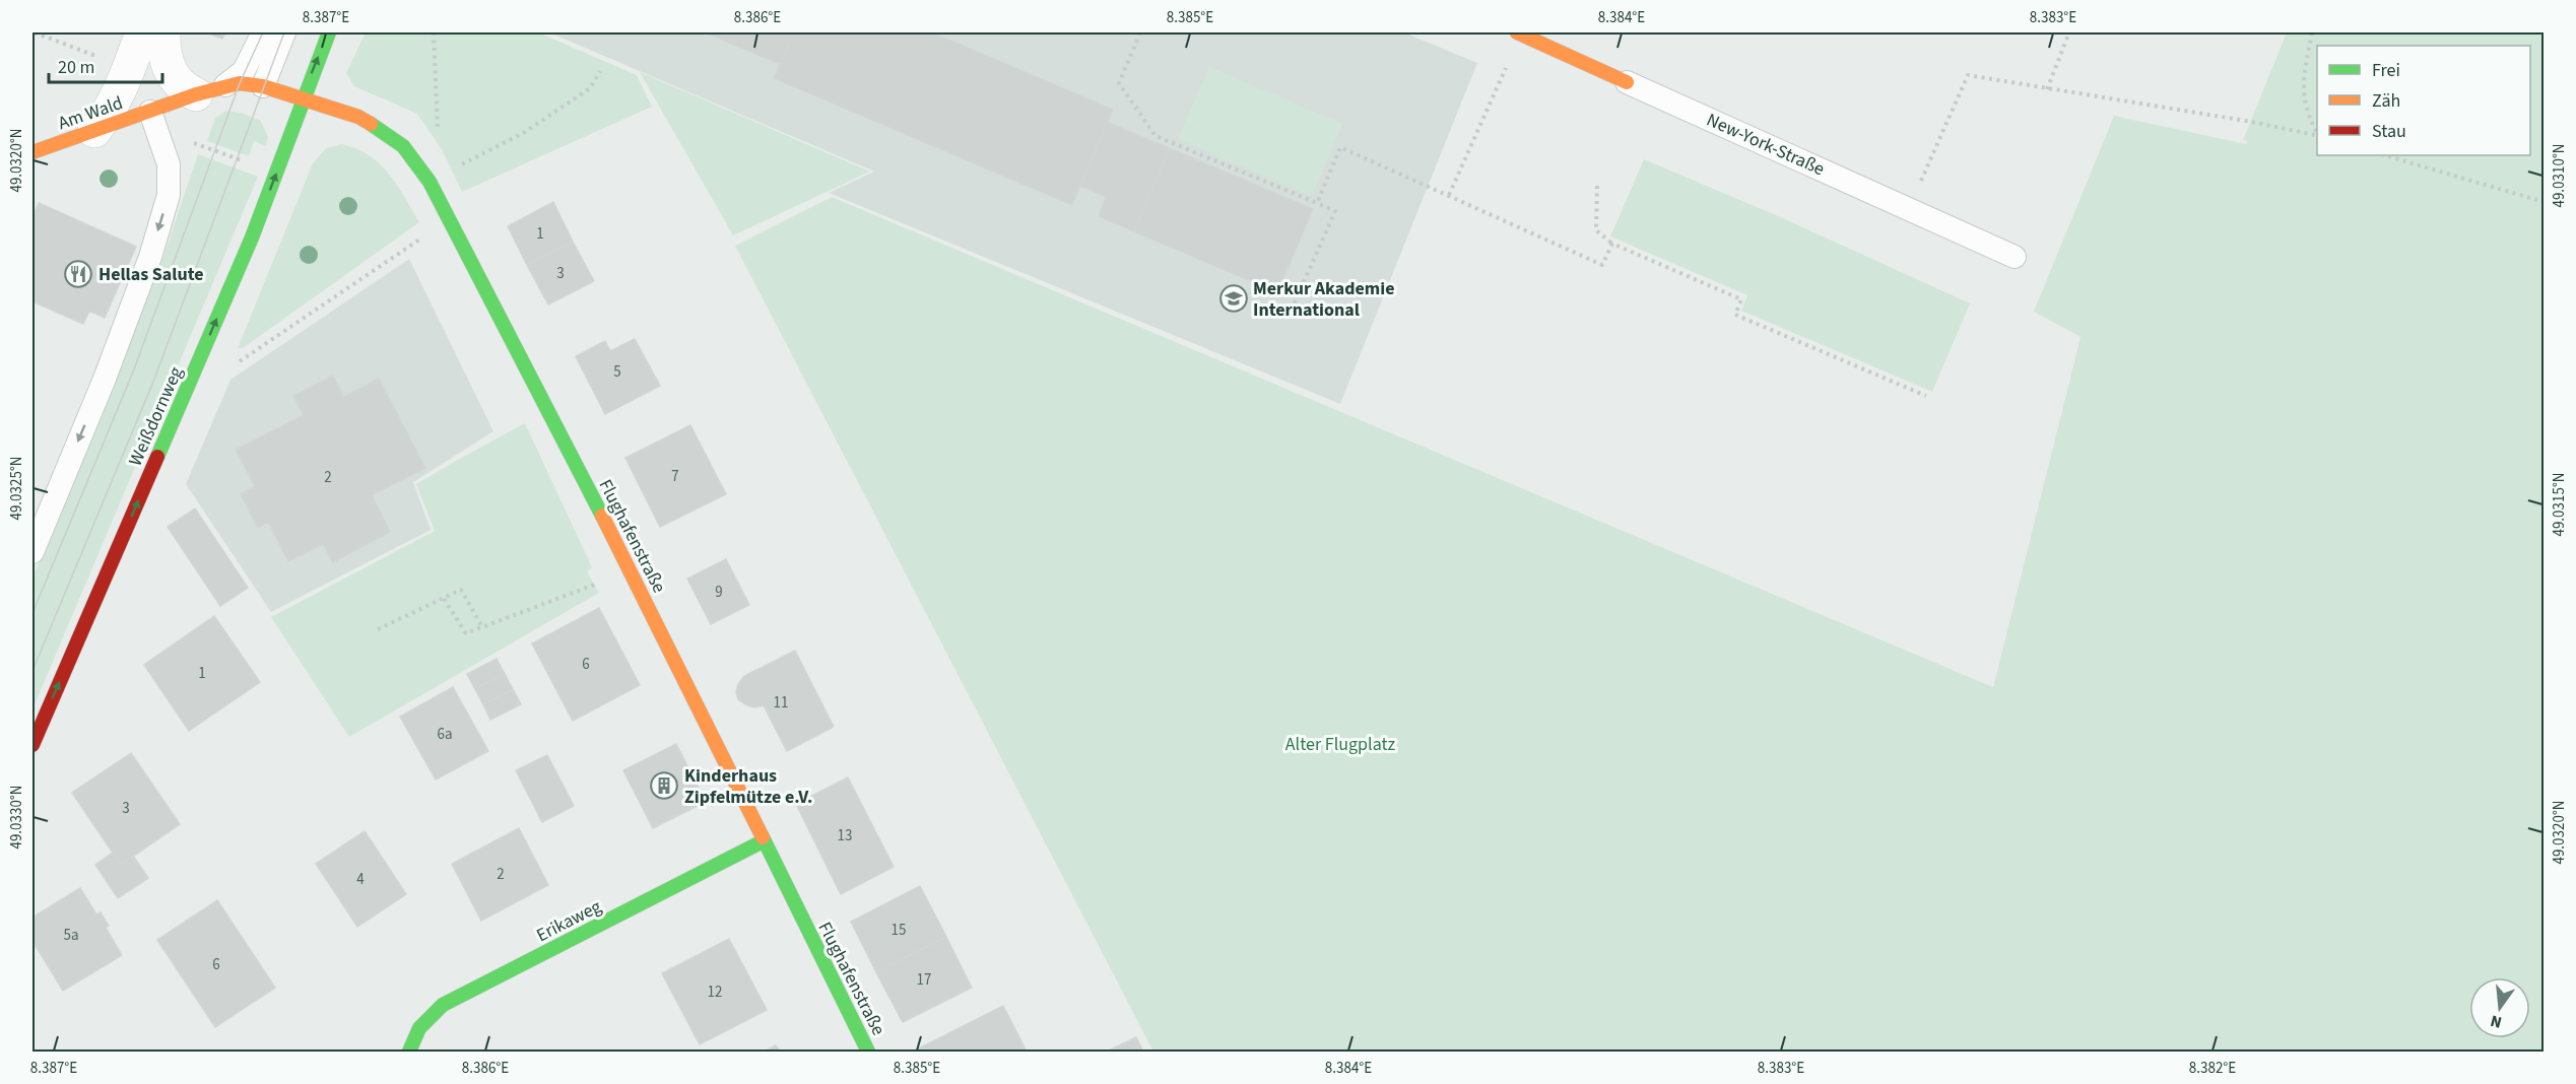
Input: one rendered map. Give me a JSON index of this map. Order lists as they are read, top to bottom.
{
  "streets": {
    "street": [
      "Am Wald",
      "New-York-Straße",
      "Weißdornweg",
      "Flughafenstraße",
      "Erikaweg"
    ]
  },
  "crossings": [
    ["Am Wald", "Weißdornweg"],
    ["Am Wald", "Flughafenstraße"],
    ["Weißdornweg", "Flughafenstraße"],
    ["Flughafenstraße", "Erikaweg"]
  ],
  "one_way": ["Weißdornweg"],
  "parks": ["Alter Flugplatz"],
  "places": {
    "restaurant": ["Hellas Salute"],
    "school or university": ["Merkur Akademie International"],
    "building": ["Kinderhaus Zipfelmütze e.V."]
  },
  "house_numbers": [
    "1",
    "3",
    "5",
    "7",
    "2",
    "9",
    "6",
    "1",
    "11",
    "6a",
    "3",
    "13",
    "2",
    "4",
    "15",
    "5a",
    "6",
    "17",
    "12"
  ],
  "legend": ["Frei", "Zäh", "Stau"],
  "scale_bar": "20 m",
  "north": "bottom",
  "coordinates": [
    "8.387°E",
    "8.386°E",
    "8.385°E",
    "8.384°E",
    "8.383°E",
    "49.0320°N",
    "49.0310°N",
    "49.0325°N",
    "49.0315°N",
    "49.0330°N",
    "8.382°E"
  ]
}
